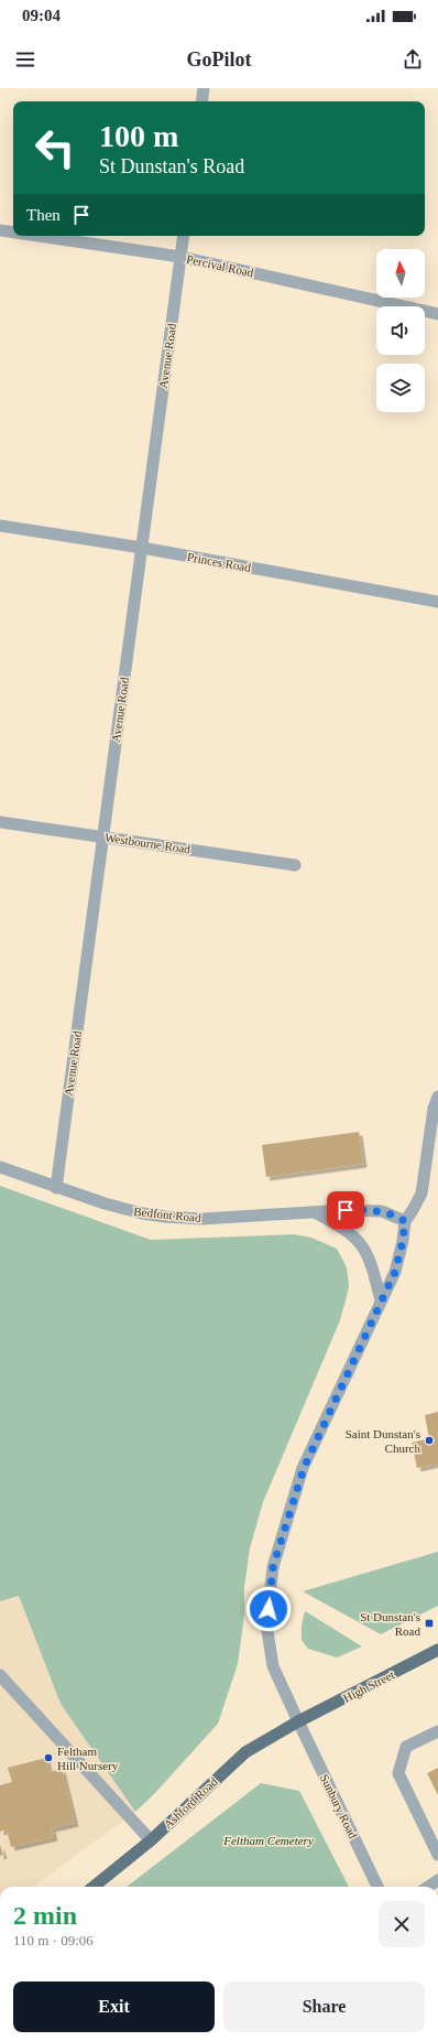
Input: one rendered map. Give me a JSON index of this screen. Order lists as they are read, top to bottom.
{
  "streets": {
    "main road": ["High Street", "Ashford Road"],
    "street": [
      "Percival Road",
      "Avenue Road",
      "Princes Road",
      "Westbourne Road",
      "Bedfont Road",
      "Sunbury Road"
    ]
  },
  "crossings": [
    ["Percival Road", "Avenue Road"],
    ["Avenue Road", "Princes Road"],
    ["Avenue Road", "Westbourne Road"],
    ["Avenue Road", "Bedfont Road"],
    ["High Street", "Ashford Road"],
    ["High Street", "Sunbury Road"],
    ["Ashford Road", "Sunbury Road"]
  ],
  "parks": ["Feltham Cemetery"],
  "places": {
    "other": ["Saint Dunstan's Church", "Feltham Hill Nursery"],
    "transit": ["St Dunstan's Road"]
  },
  "north": "top",
  "page": {
    "status": "09:04",
    "header": "GoPilot",
    "turn": ["100 m", "St Dunstan's Road"],
    "then": "Then",
    "heading": ["2 min", "110 m · 09:06"],
    "buttons": ["Exit", "Share"]
  }
}
